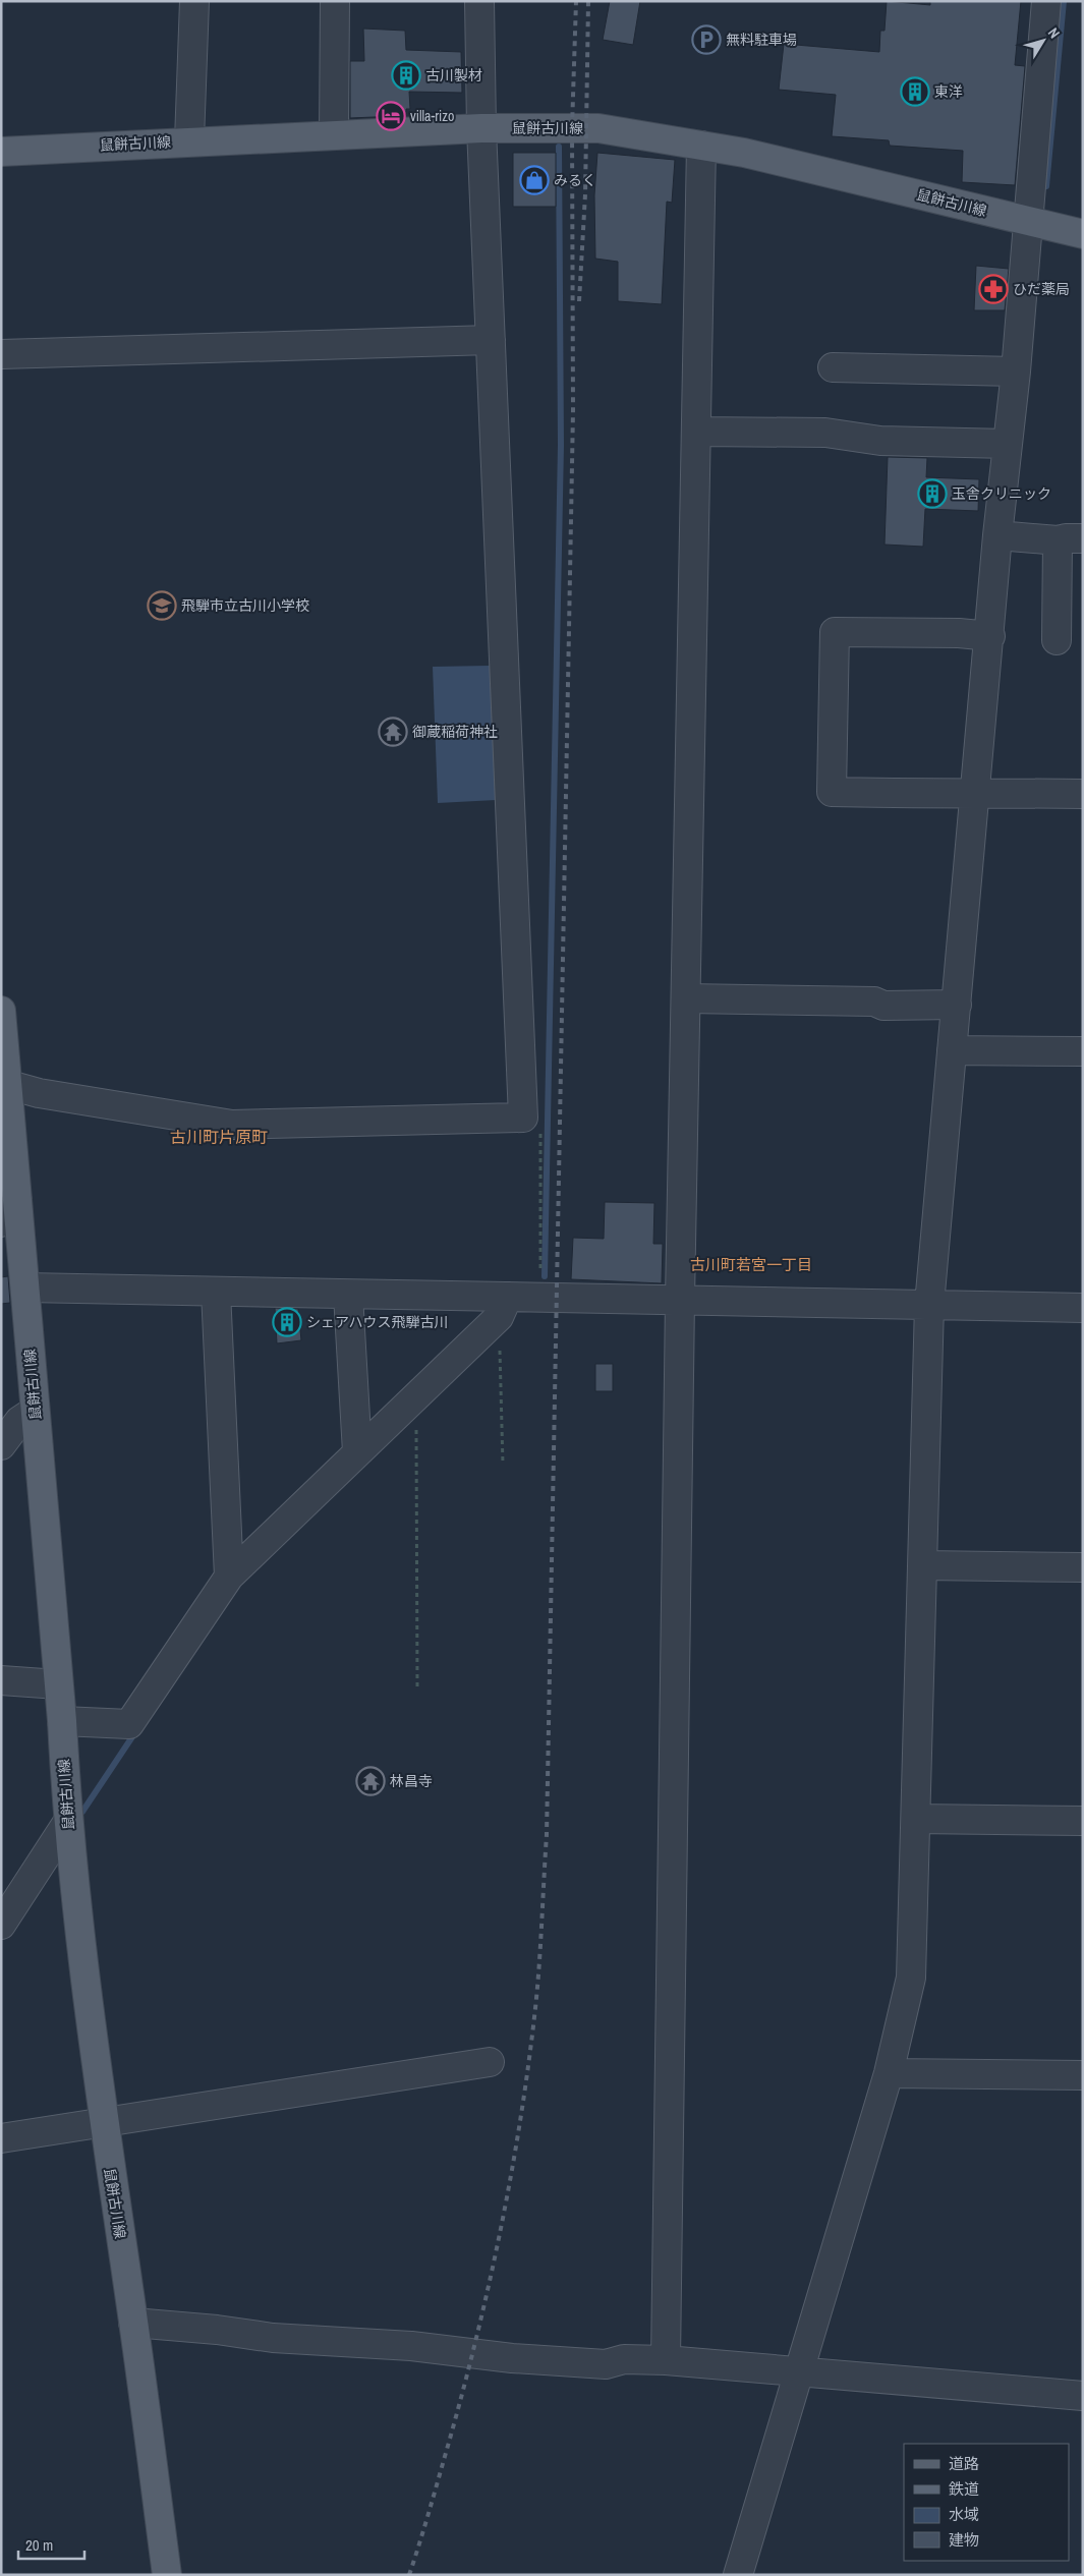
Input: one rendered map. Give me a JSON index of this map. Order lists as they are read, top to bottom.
{
  "streets": {
    "main road": ["鼠餅古川線"]
  },
  "districts": ["古川町片原町", "古川町若宮一丁目"],
  "places": {
    "parking": ["無料駐車場"],
    "building": [
      "古川製材",
      "東洋",
      "玉舎クリニック",
      "シェアハウス飛騨古川"
    ],
    "hotel": ["villa-rizo"],
    "shop": ["みるく"],
    "pharmacy": ["ひだ薬局"],
    "school or university": ["飛騨市立古川小学校"],
    "temple": ["御蔵稲荷神社", "林昌寺"]
  },
  "legend": [
    "道路",
    "鉄道",
    "水域",
    "建物"
  ],
  "scale_bar": "20 m",
  "north": "top right"
}
